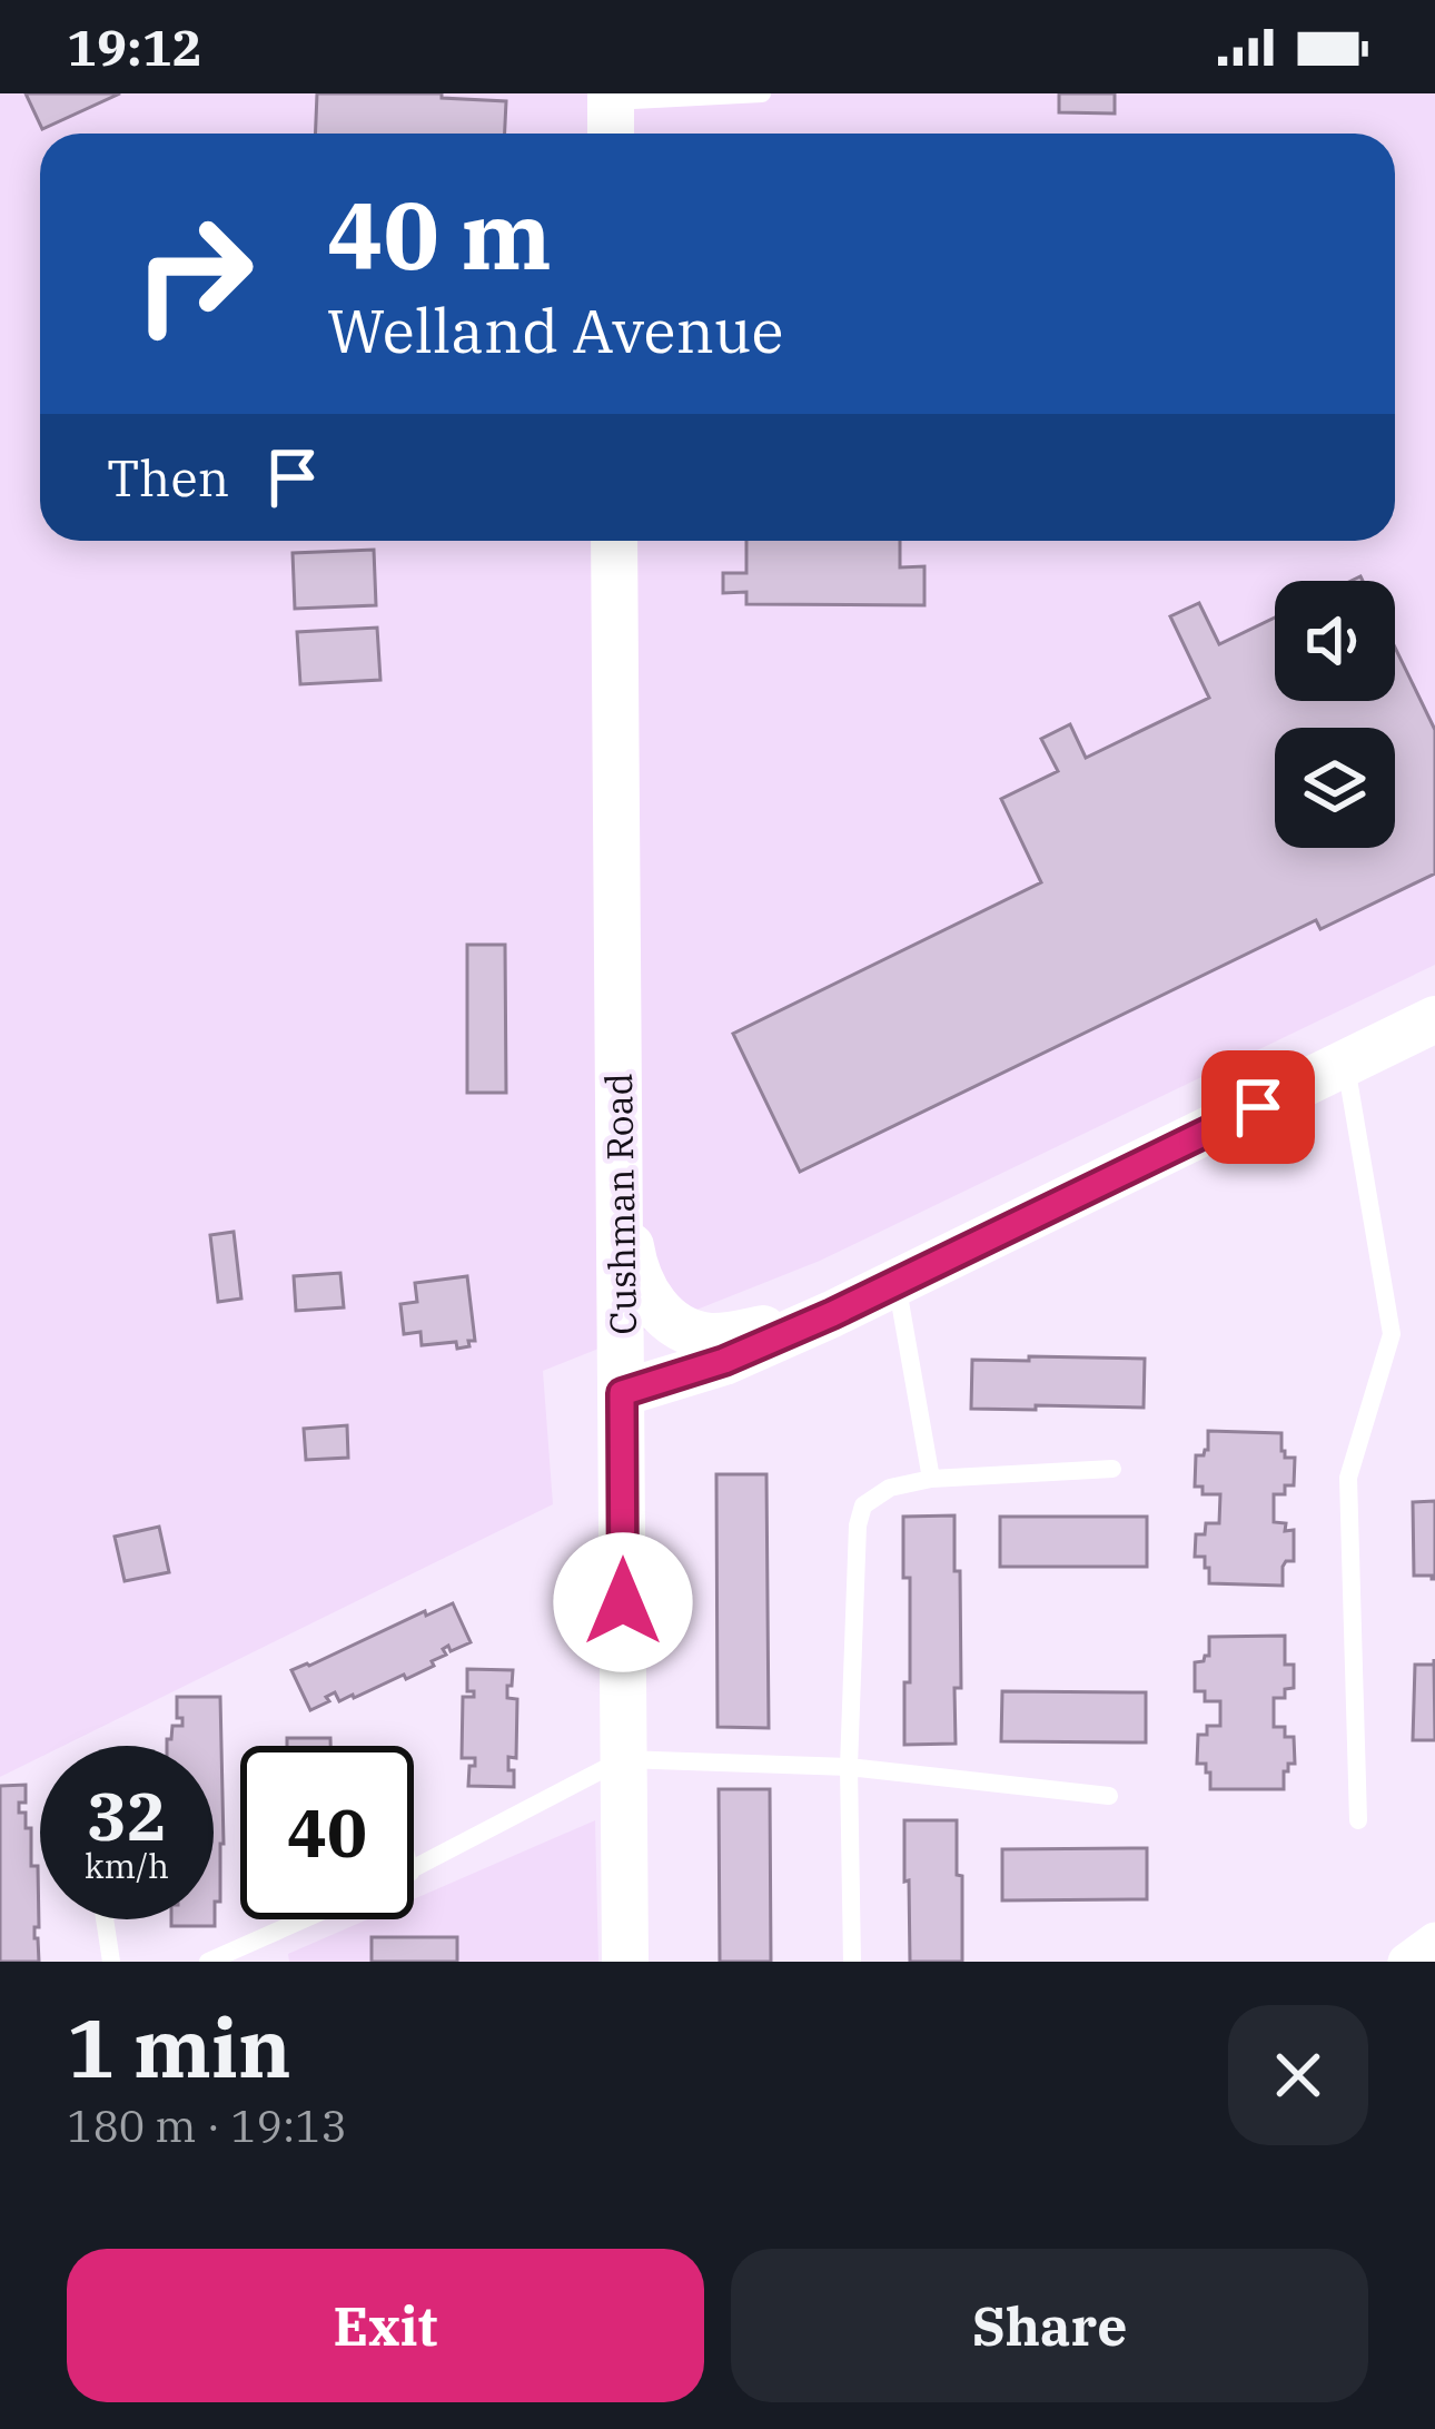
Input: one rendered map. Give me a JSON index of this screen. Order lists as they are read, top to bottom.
{
  "streets": {
    "street": ["Cushman Road"]
  },
  "page": {
    "status": "19:12",
    "turn": ["40 m", "Welland Avenue"],
    "then": "Then",
    "speed": "32 km/h",
    "limit": "40",
    "heading": ["1 min", "180 m · 19:13"],
    "buttons": ["Exit", "Share"]
  }
}
